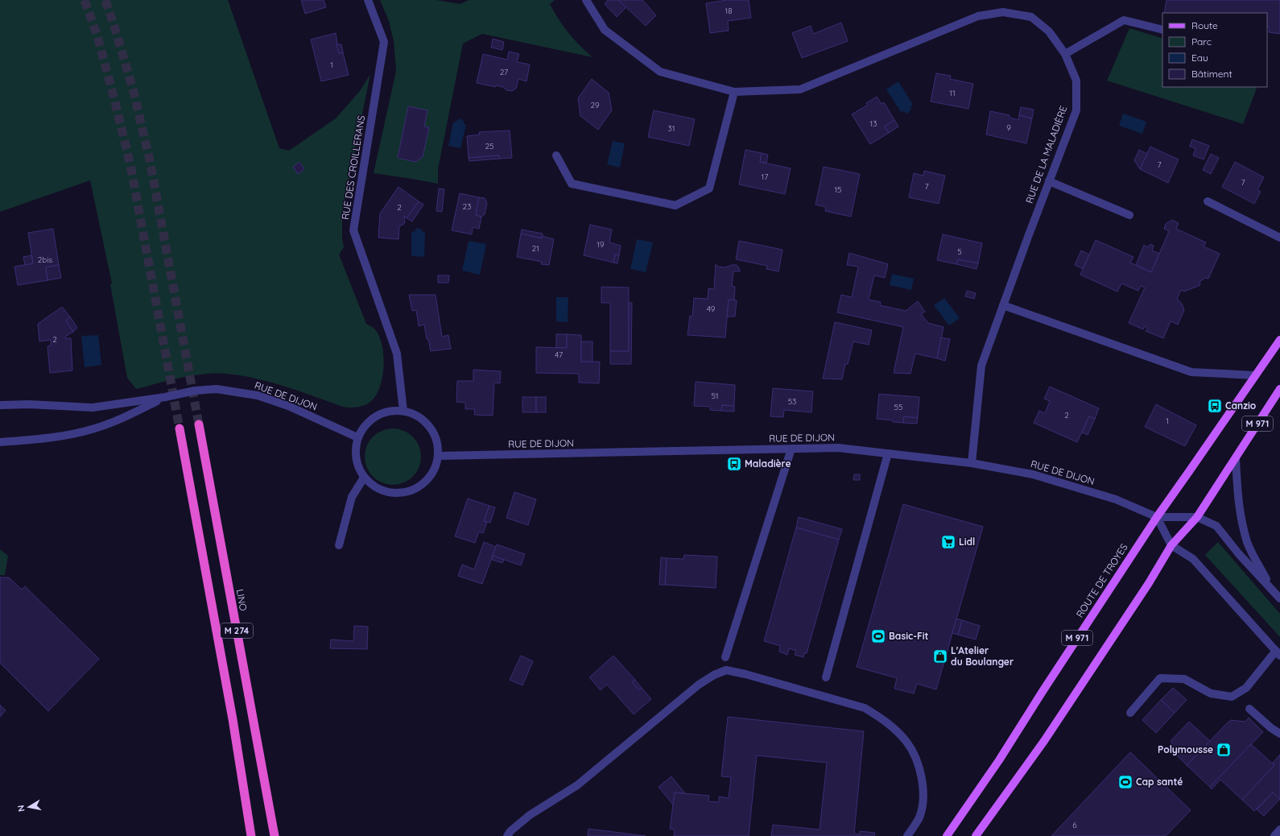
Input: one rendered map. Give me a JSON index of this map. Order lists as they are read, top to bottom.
{
  "streets": {
    "highway": ["LINO", "M 274"],
    "main road": ["M 971", "ROUTE DE TROYES"],
    "street": ["RUE DE LA MALADIÈRE", "RUE DES CROILLERANS", "RUE DE DIJON"]
  },
  "crossings": [
    ["RUE DE LA MALADIÈRE", "RUE DE DIJON"],
    ["RUE DES CROILLERANS", "RUE DE DIJON"],
    ["RUE DE DIJON", "M 971"],
    ["RUE DE DIJON", "ROUTE DE TROYES"]
  ],
  "places": {
    "bus stop": ["Canzio", "Maladière"],
    "supermarket": ["Lidl"],
    "sports": ["Basic-Fit", "Cap santé"],
    "shop": ["L'Atelier du Boulanger", "Polymousse"]
  },
  "house_numbers": [
    "18",
    "1",
    "27",
    "11",
    "29",
    "13",
    "9",
    "31",
    "25",
    "7",
    "17",
    "7",
    "7",
    "15",
    "23",
    "2",
    "19",
    "21",
    "5",
    "2bis",
    "49",
    "2",
    "47",
    "51",
    "53",
    "55",
    "2",
    "1",
    "6"
  ],
  "legend": [
    "Route",
    "Parc",
    "Eau",
    "Bâtiment"
  ],
  "north": "left"
}
